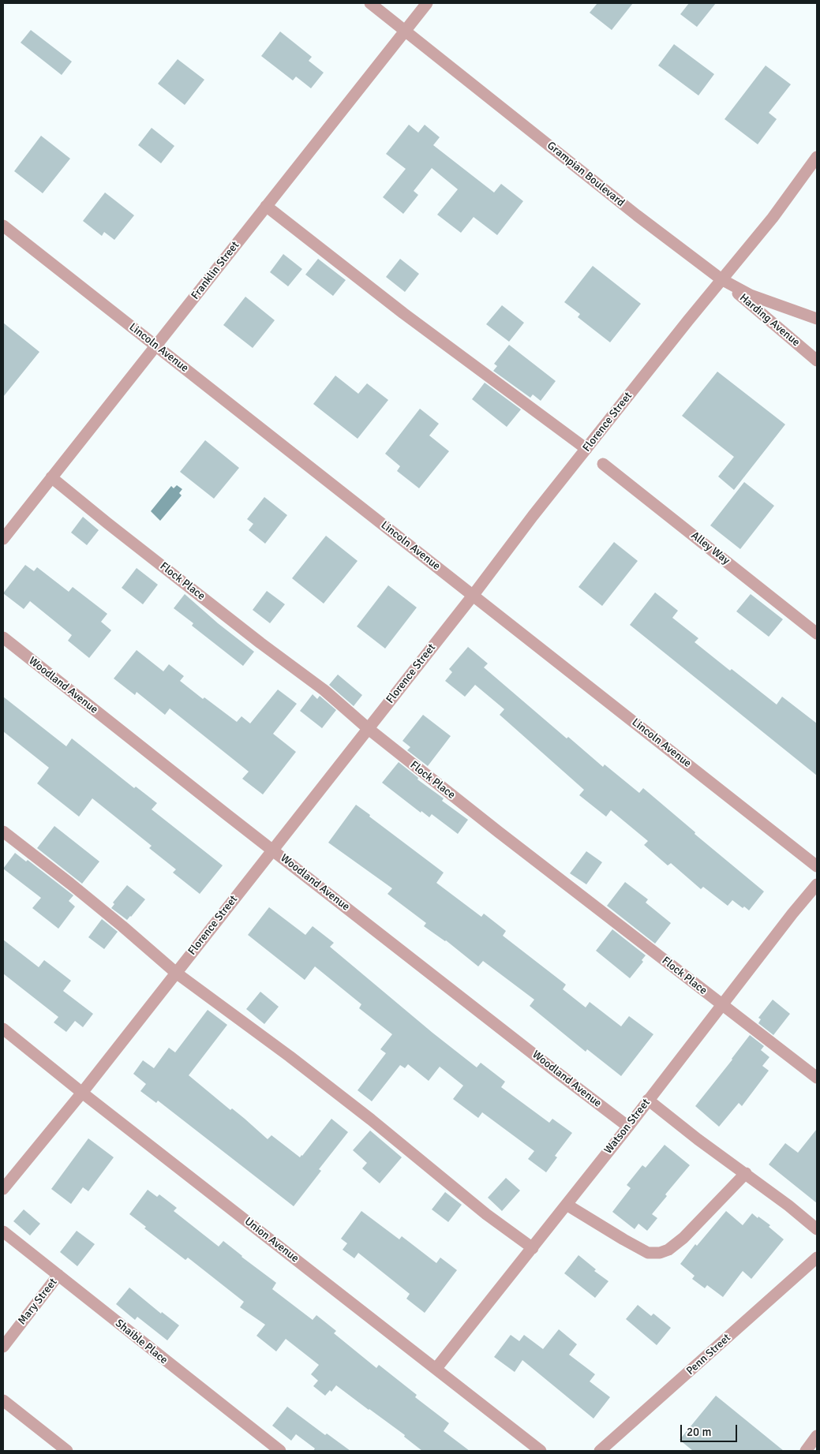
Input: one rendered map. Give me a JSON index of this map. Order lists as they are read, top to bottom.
{
  "streets": {
    "street": [
      "Grampian Boulevard",
      "Franklin Street",
      "Harding Avenue",
      "Lincoln Avenue",
      "Florence Street",
      "Alley Way",
      "Flock Place",
      "Woodland Avenue",
      "Watson Street",
      "Union Avenue",
      "Mary Street",
      "Shaible Place",
      "Penn Street"
    ]
  },
  "crossings": [
    ["Grampian Boulevard", "Franklin Street"],
    ["Grampian Boulevard", "Harding Avenue"],
    ["Grampian Boulevard", "Florence Street"],
    ["Franklin Street", "Lincoln Avenue"],
    ["Franklin Street", "Flock Place"],
    ["Harding Avenue", "Florence Street"],
    ["Lincoln Avenue", "Florence Street"],
    ["Florence Street", "Flock Place"],
    ["Florence Street", "Woodland Avenue"],
    ["Florence Street", "Union Avenue"],
    ["Flock Place", "Watson Street"],
    ["Woodland Avenue", "Watson Street"],
    ["Watson Street", "Union Avenue"],
    ["Mary Street", "Shaible Place"]
  ],
  "scale_bar": "20 m"
}
